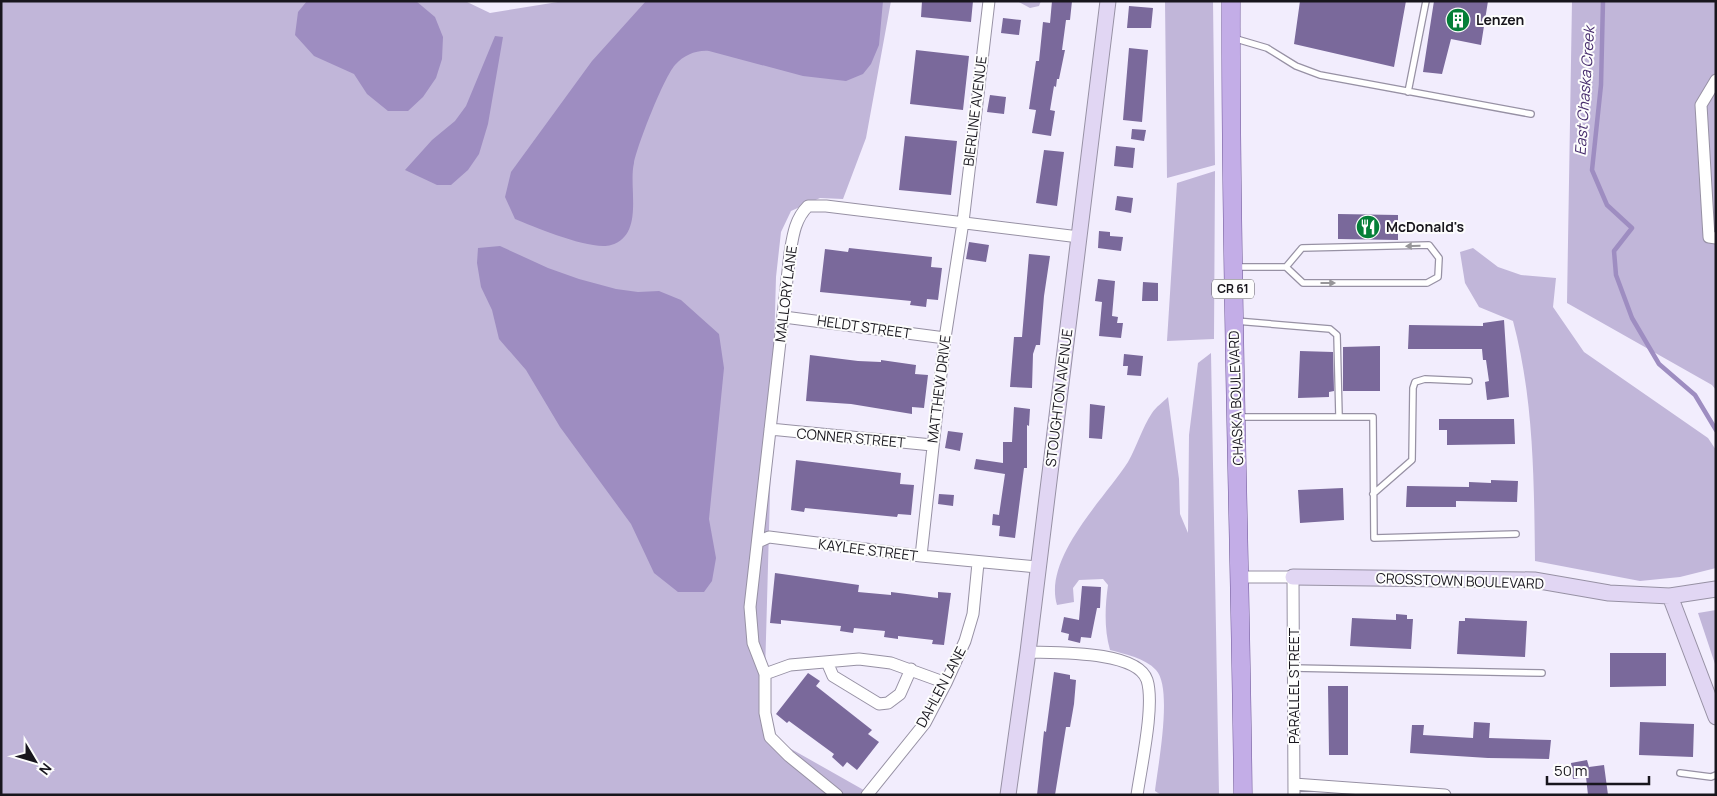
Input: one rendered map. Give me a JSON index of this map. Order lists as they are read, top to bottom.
{
  "streets": {
    "main road": ["CR 61", "CHASKA BOULEVARD"],
    "street": [
      "BIERLINE AVENUE",
      "MALLORY LANE",
      "HELDT STREET",
      "MATTHEW DRIVE",
      "STOUGHTON AVENUE",
      "CONNER STREET",
      "KAYLEE STREET",
      "CROSSTOWN BOULEVARD",
      "PARALLEL STREET",
      "DAHLEN LANE"
    ]
  },
  "crossings": [
    ["BIERLINE AVENUE", "MALLORY LANE"],
    ["BIERLINE AVENUE", "MATTHEW DRIVE"],
    ["MALLORY LANE", "HELDT STREET"],
    ["MALLORY LANE", "MATTHEW DRIVE"],
    ["MALLORY LANE", "CONNER STREET"],
    ["MALLORY LANE", "KAYLEE STREET"],
    ["HELDT STREET", "MATTHEW DRIVE"],
    ["MATTHEW DRIVE", "CONNER STREET"],
    ["MATTHEW DRIVE", "KAYLEE STREET"],
    ["STOUGHTON AVENUE", "KAYLEE STREET"],
    ["KAYLEE STREET", "DAHLEN LANE"],
    ["CROSSTOWN BOULEVARD", "PARALLEL STREET"]
  ],
  "water": ["East Chaska Creek"],
  "places": {
    "building": ["Lenzen"],
    "restaurant": ["McDonald's"]
  },
  "scale_bar": "50 m",
  "north": "bottom right"
}
